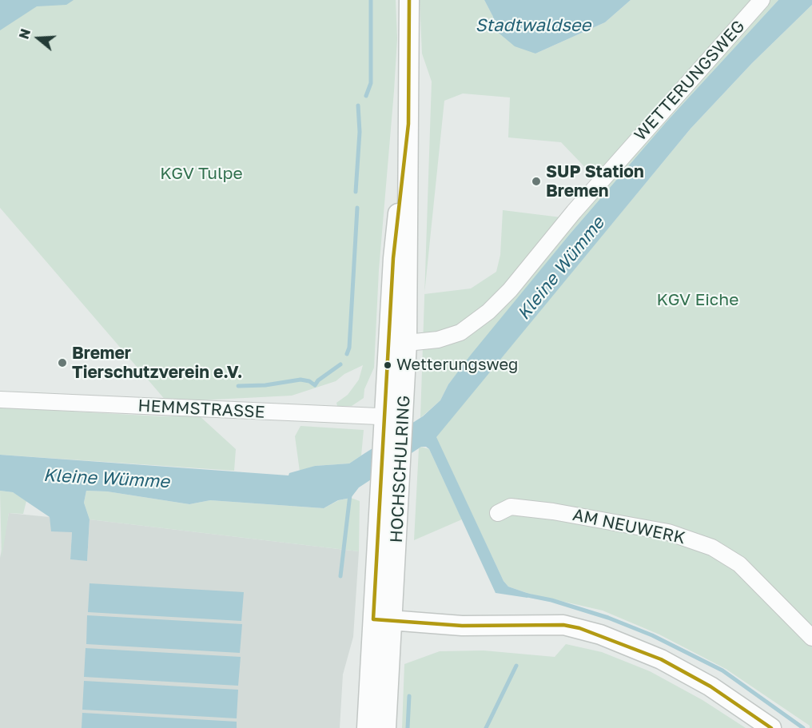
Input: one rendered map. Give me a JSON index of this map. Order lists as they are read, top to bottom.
{
  "streets": {
    "street": [
      "WETTERUNGSWEG",
      "HEMMSTRASSE",
      "HOCHSCHULRING",
      "AM NEUWERK"
    ]
  },
  "crossings": [
    ["WETTERUNGSWEG", "HOCHSCHULRING"],
    ["HEMMSTRASSE", "HOCHSCHULRING"]
  ],
  "water": ["Stadtwaldsee", "Kleine Wümme"],
  "parks": ["KGV Tulpe", "KGV Eiche"],
  "places": ["SUP Station Bremen", "Bremer Tierschutzverein e.V.", "Wetterungsweg"],
  "north": "left"
}
